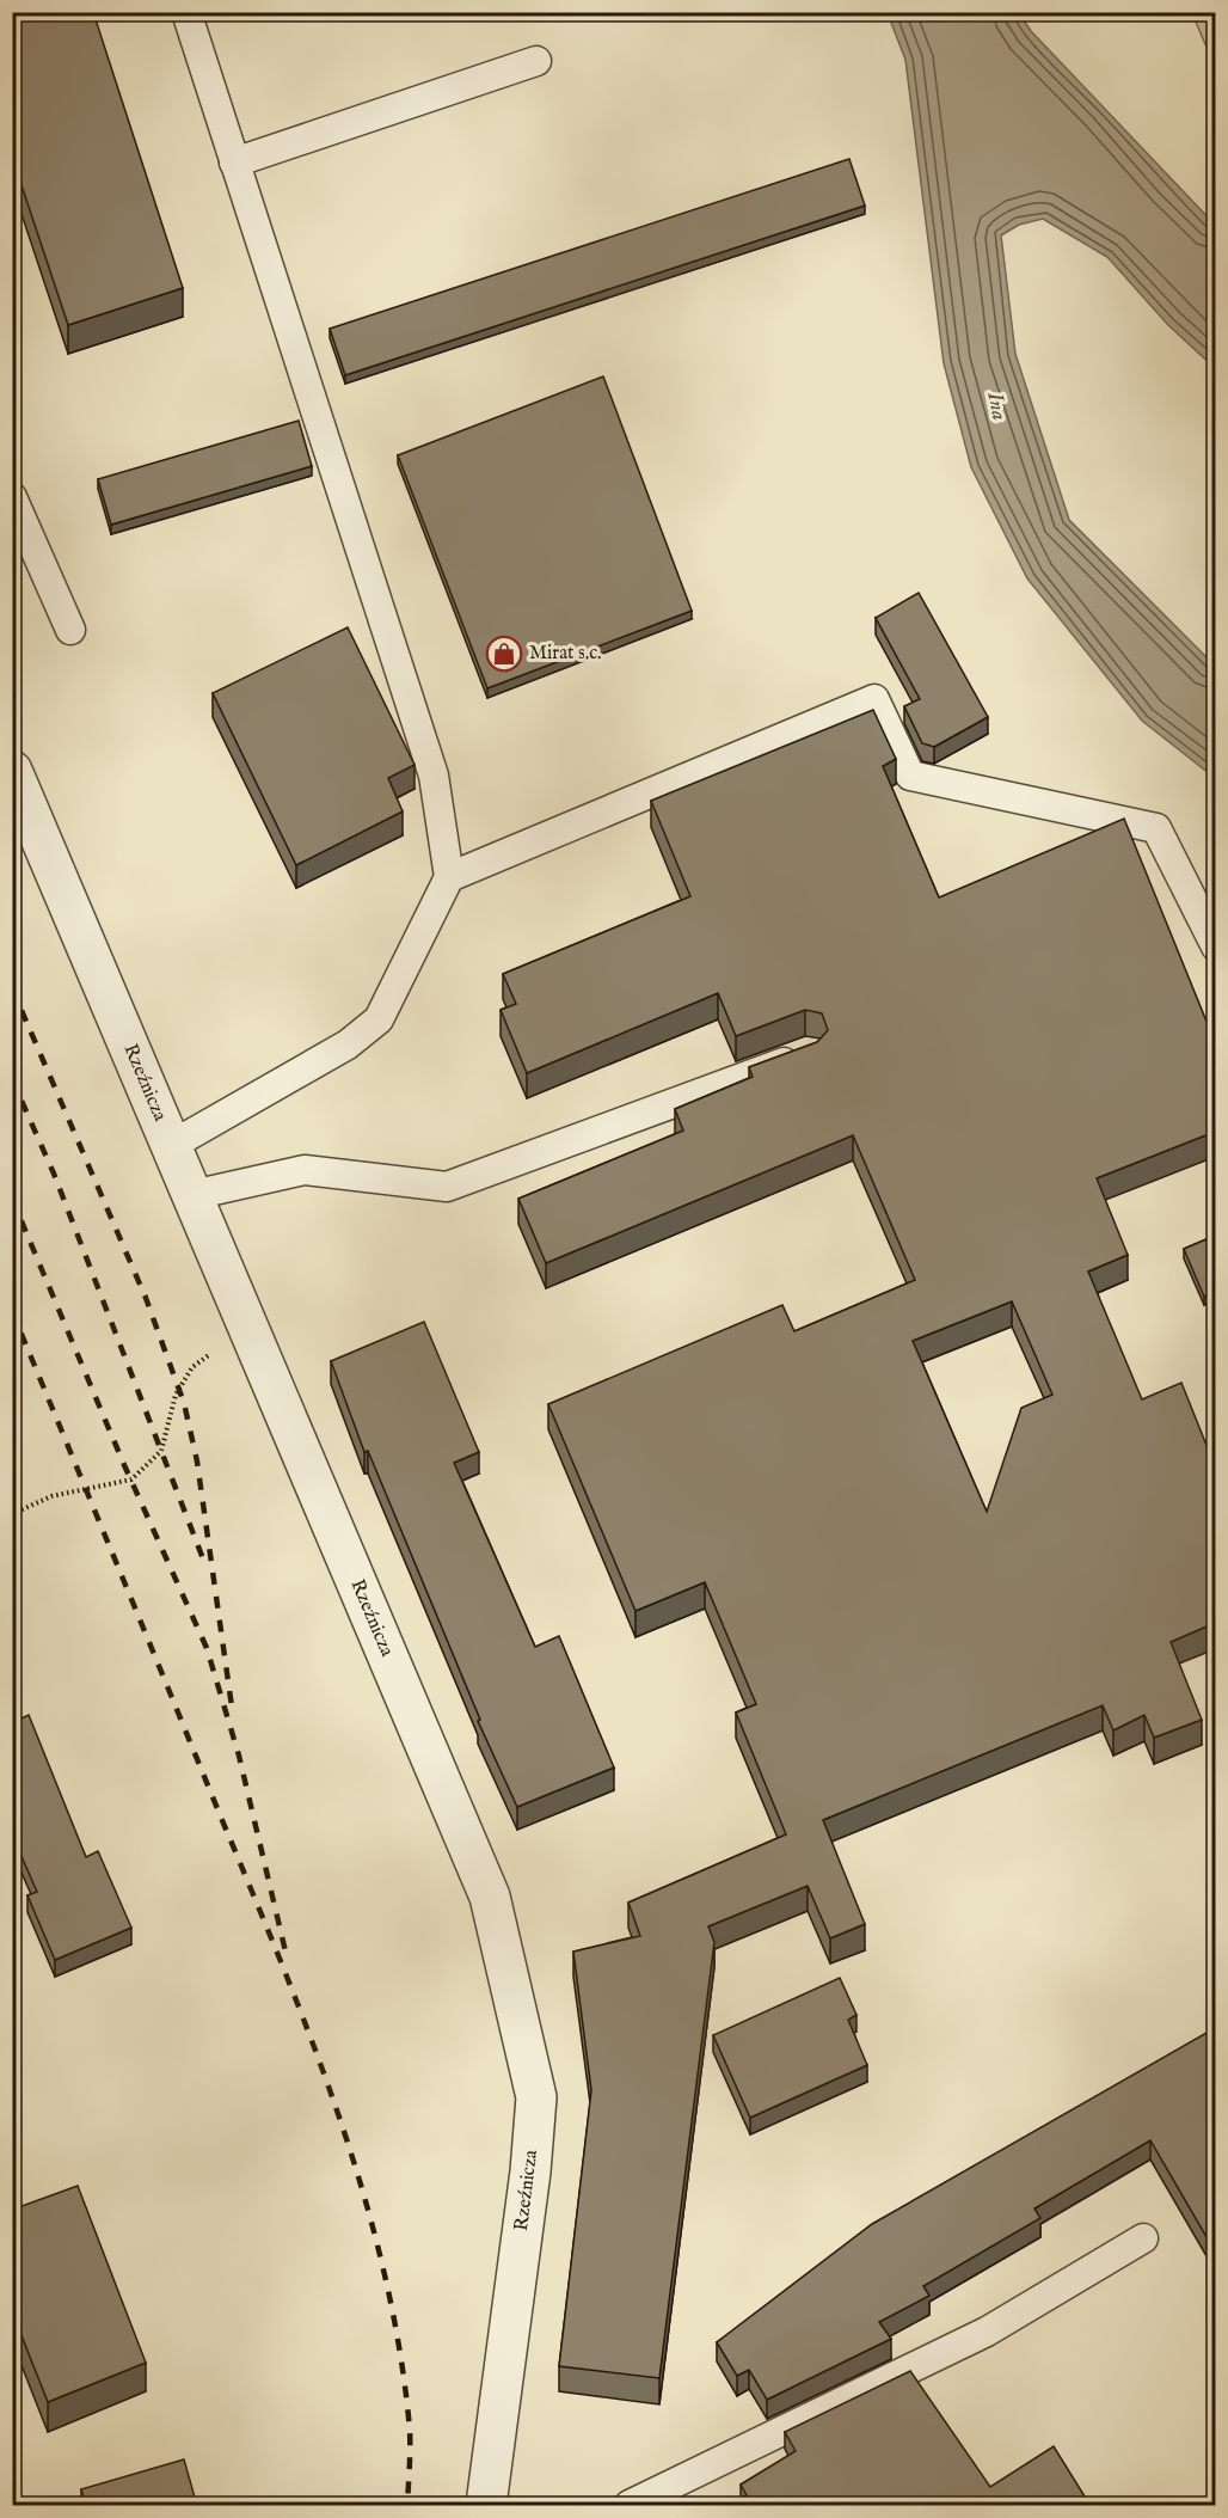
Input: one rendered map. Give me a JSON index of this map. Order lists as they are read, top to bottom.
{
  "streets": {
    "street": ["Rzeźnicza"]
  },
  "water": ["Ina"],
  "places": {
    "shop": ["Mirat s.c."]
  }
}
